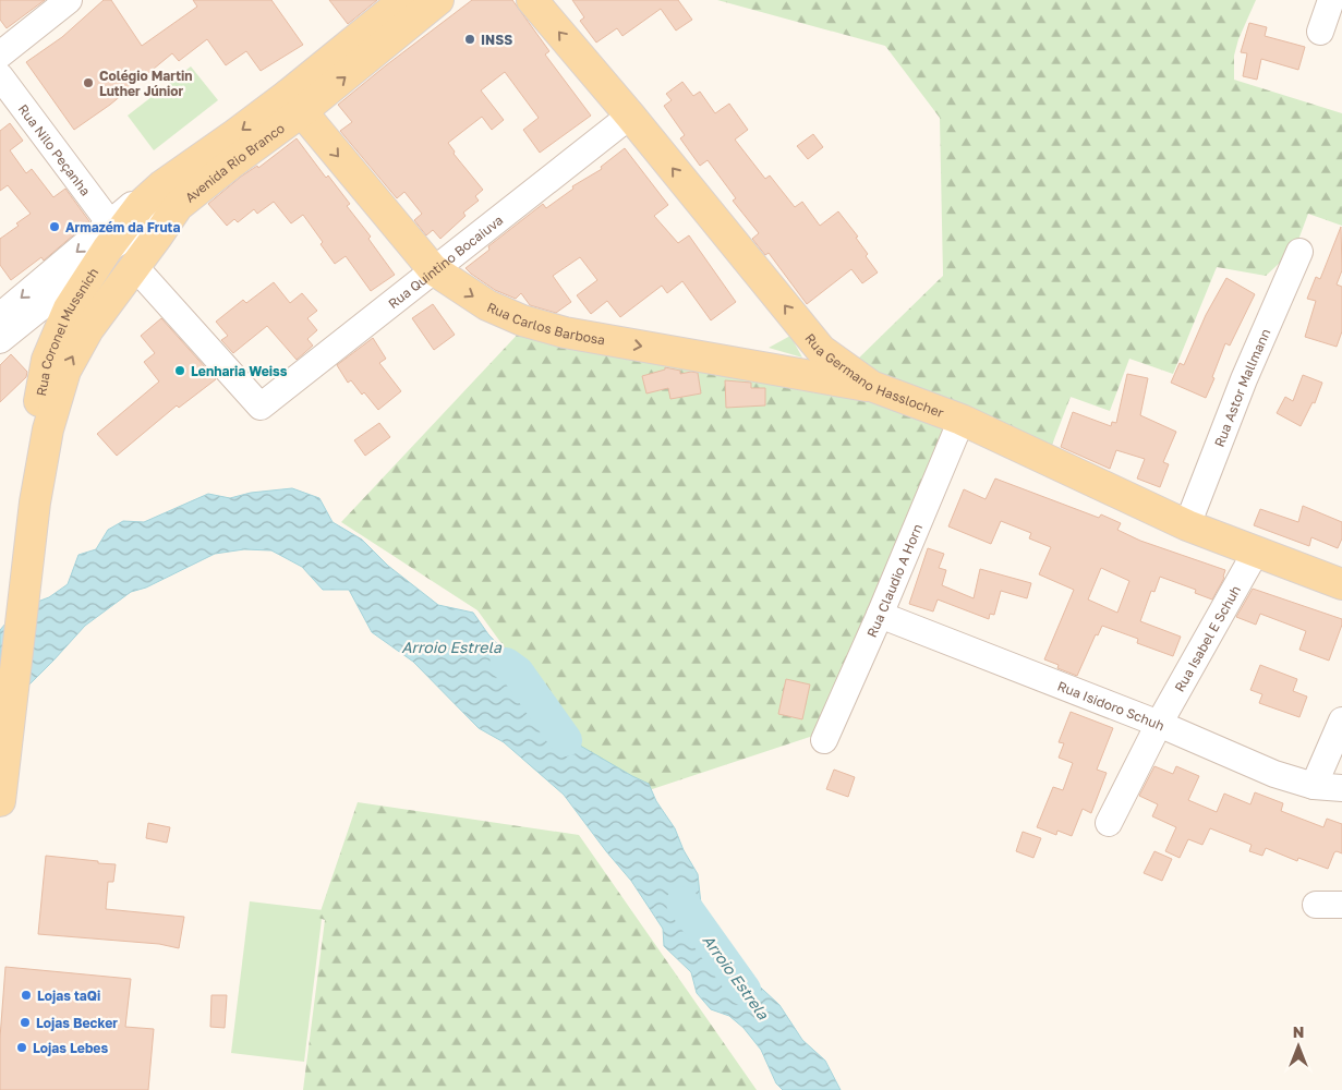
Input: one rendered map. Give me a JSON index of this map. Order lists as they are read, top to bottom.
{
  "streets": {
    "main road": [
      "Avenida Rio Branco",
      "Rua Carlos Barbosa",
      "Rua Coronel Mussnich",
      "Rua Germano Hasslocher"
    ],
    "street": [
      "Rua Nilo Peçanha",
      "Rua Quintino Bocaiuva",
      "Rua Astor Mallmann",
      "Rua Claudio A Horn",
      "Rua Isabel E Schuh",
      "Rua Isidoro Schuh"
    ]
  },
  "crossings": [
    ["Rua Nilo Peçanha", "Rua Coronel Mussnich"],
    ["Avenida Rio Branco", "Rua Carlos Barbosa"],
    ["Avenida Rio Branco", "Rua Coronel Mussnich"],
    ["Rua Quintino Bocaiuva", "Rua Carlos Barbosa"],
    ["Rua Quintino Bocaiuva", "Rua Coronel Mussnich"],
    ["Rua Quintino Bocaiuva", "Rua Germano Hasslocher"],
    ["Rua Carlos Barbosa", "Rua Germano Hasslocher"],
    ["Rua Germano Hasslocher", "Rua Astor Mallmann"],
    ["Rua Germano Hasslocher", "Rua Claudio A Horn"],
    ["Rua Germano Hasslocher", "Rua Isabel E Schuh"],
    ["Rua Claudio A Horn", "Rua Isidoro Schuh"],
    ["Rua Isabel E Schuh", "Rua Isidoro Schuh"]
  ],
  "one_way": ["Rua Carlos Barbosa", "Rua Germano Hasslocher"],
  "water": ["Arroio Estrela"],
  "places": [
    "INSS",
    "Colégio Martin Luther Júnior",
    "Armazém da Fruta",
    "Lenharia Weiss",
    "Lojas taQi",
    "Lojas Becker",
    "Lojas Lebes"
  ],
  "north": "top"
}
